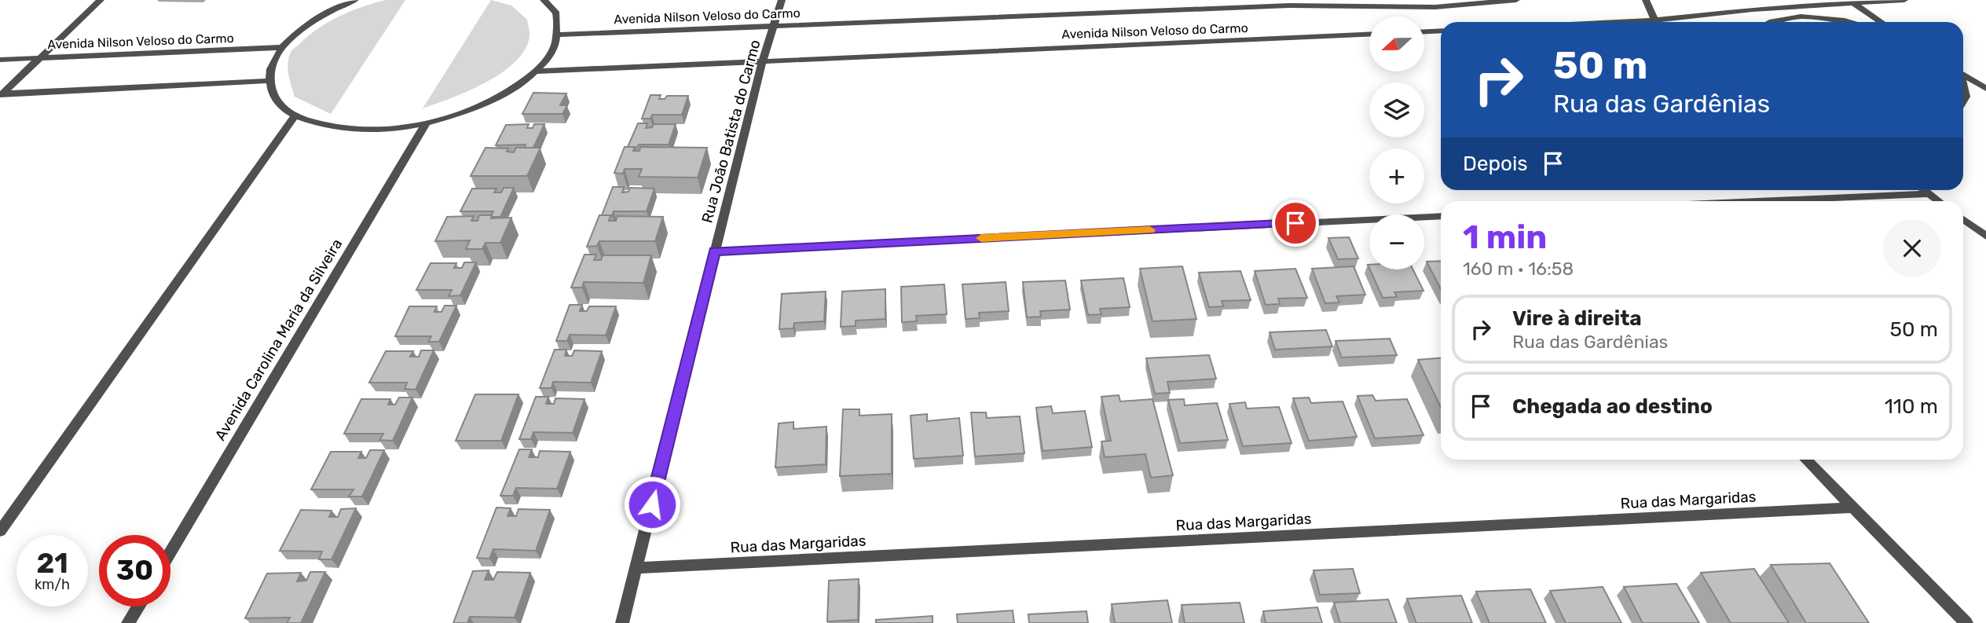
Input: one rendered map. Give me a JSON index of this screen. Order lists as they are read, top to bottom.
{
  "streets": {
    "street": [
      "Avenida Nilson Veloso do Carmo",
      "Rua João Batista do Carmo",
      "Avenida Carolina Maria da Silveira",
      "Rua das Margaridas"
    ]
  },
  "crossings": [
    ["Avenida Nilson Veloso do Carmo", "Rua João Batista do Carmo"],
    ["Rua João Batista do Carmo", "Rua das Margaridas"]
  ],
  "north": "left",
  "page": {
    "map_buttons": ["+", "−"],
    "turn": ["50 m", "Rua das Gardênias"],
    "then": "Depois",
    "heading": ["1 min", "160 m · 16:58"],
    "list": [
      {
        "name": "Vire à direita",
        "note": "Rua das Gardênias",
        "value": "50 m"
      },
      {
        "name": "Chegada ao destino",
        "value": "110 m"
      }
    ],
    "speed": "21 km/h",
    "limit": "30"
  }
}
